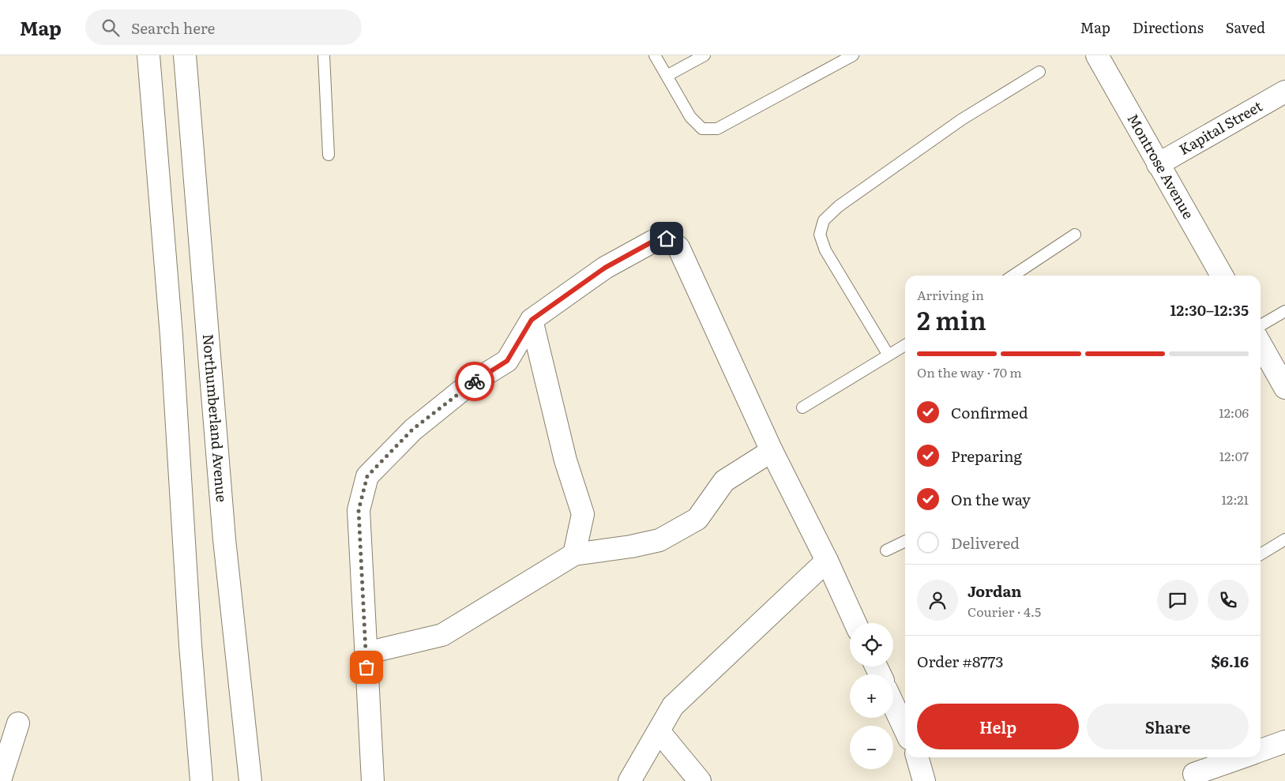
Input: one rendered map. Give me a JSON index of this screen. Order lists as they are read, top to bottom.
{
  "streets": {
    "street": ["Kapital Street", "Montrose Avenue", "Northumberland Avenue"]
  },
  "crossings": [
    ["Kapital Street", "Montrose Avenue"]
  ],
  "page": {
    "header": "Map",
    "search": "Search here",
    "nav": ["Map", "Directions", "Saved"],
    "heading": ["2 min", "Arriving in", "12:30–12:35"],
    "panel": [
      "Jordan",
      "Courier · 4.5",
      "Order #8773",
      "$6.16"
    ],
    "bar": "On the way · 70 m",
    "list": [
      ["Confirmed", "12:06"],
      ["Preparing", "12:07"],
      ["On the way", "12:21"],
      "Delivered"
    ],
    "map_buttons": ["+", "−"],
    "buttons": ["Help", "Share"]
  }
}
